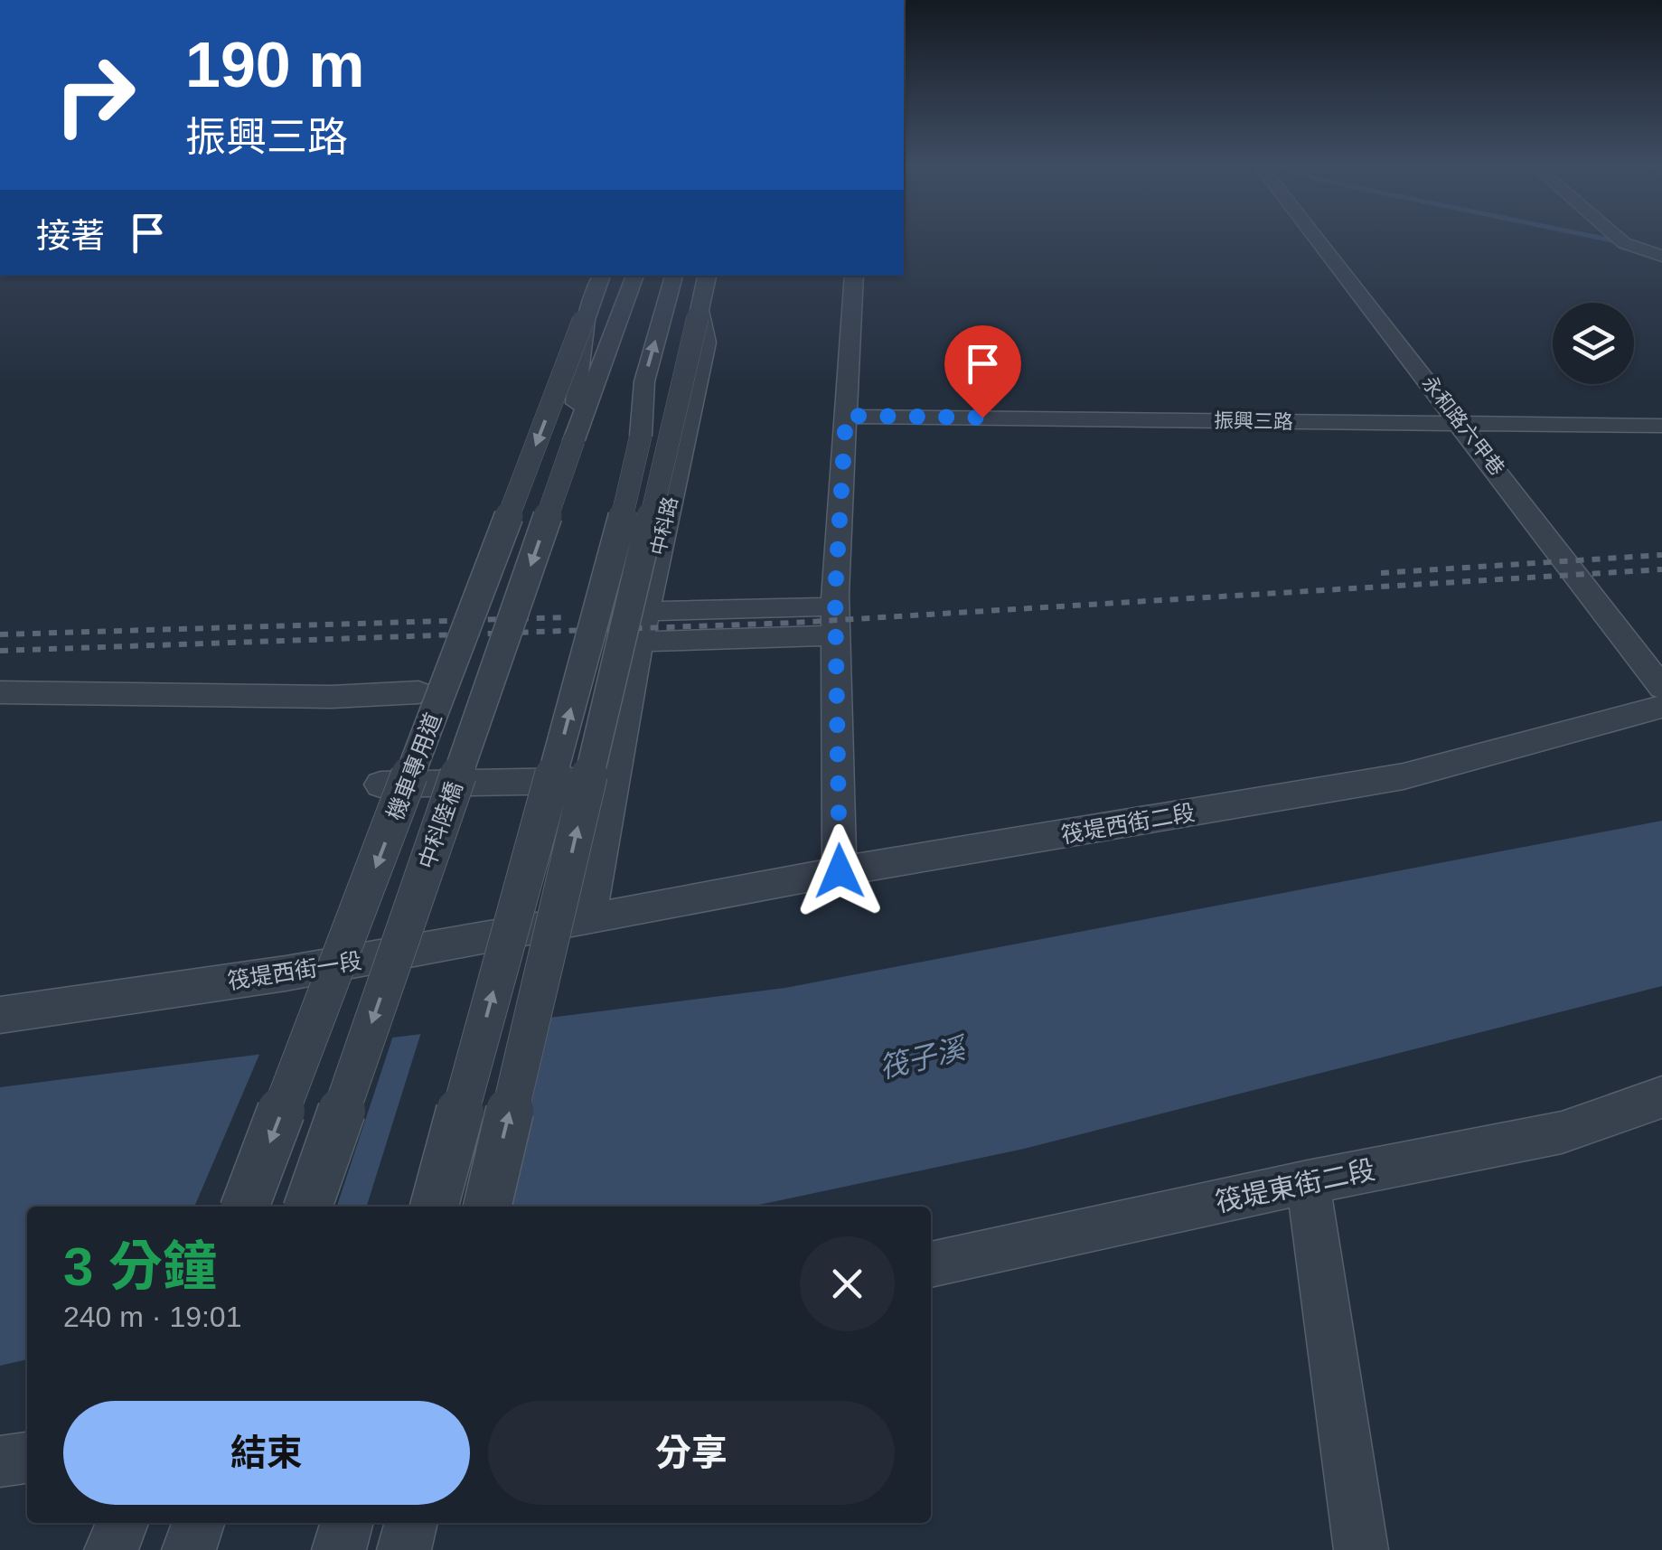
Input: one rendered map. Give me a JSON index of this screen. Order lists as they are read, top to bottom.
{
  "streets": {
    "street": [
      "振興三路",
      "永和路六甲巷",
      "中科路",
      "機車專用道",
      "筏堤西街二段",
      "中科陸橋",
      "筏堤西街一段",
      "筏堤東街二段"
    ]
  },
  "crossings": [
    ["振興三路", "永和路六甲巷"],
    ["中科路", "筏堤西街二段"],
    ["中科路", "筏堤西街一段"],
    ["筏堤西街二段", "筏堤西街一段"]
  ],
  "water": ["筏子溪"],
  "page": {
    "turn": ["190 m", "振興三路"],
    "then": "接著",
    "heading": ["3 分鐘", "240 m · 19:01"],
    "buttons": ["結束", "分享"]
  }
}
